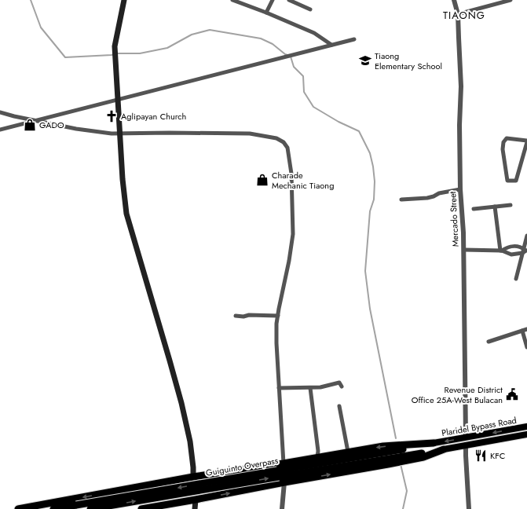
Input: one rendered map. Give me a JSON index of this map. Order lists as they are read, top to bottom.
{
  "streets": {
    "highway": ["Plaridel Bypass Road", "Guiguinto Overpass"],
    "street": ["Mercado Street"]
  },
  "crossings": [
    ["Mercado Street", "Plaridel Bypass Road"],
    ["Plaridel Bypass Road", "Guiguinto Overpass"]
  ],
  "districts": ["TIAONG"],
  "places": {
    "school or university": ["Tiaong Elementary School"],
    "church": ["Aglipayan Church"],
    "shop": ["GADO", "Charade Mechanic Tiaong"],
    "public building": ["Revenue District Office 25A-West Bulacan"],
    "restaurant": ["KFC"]
  }
}
